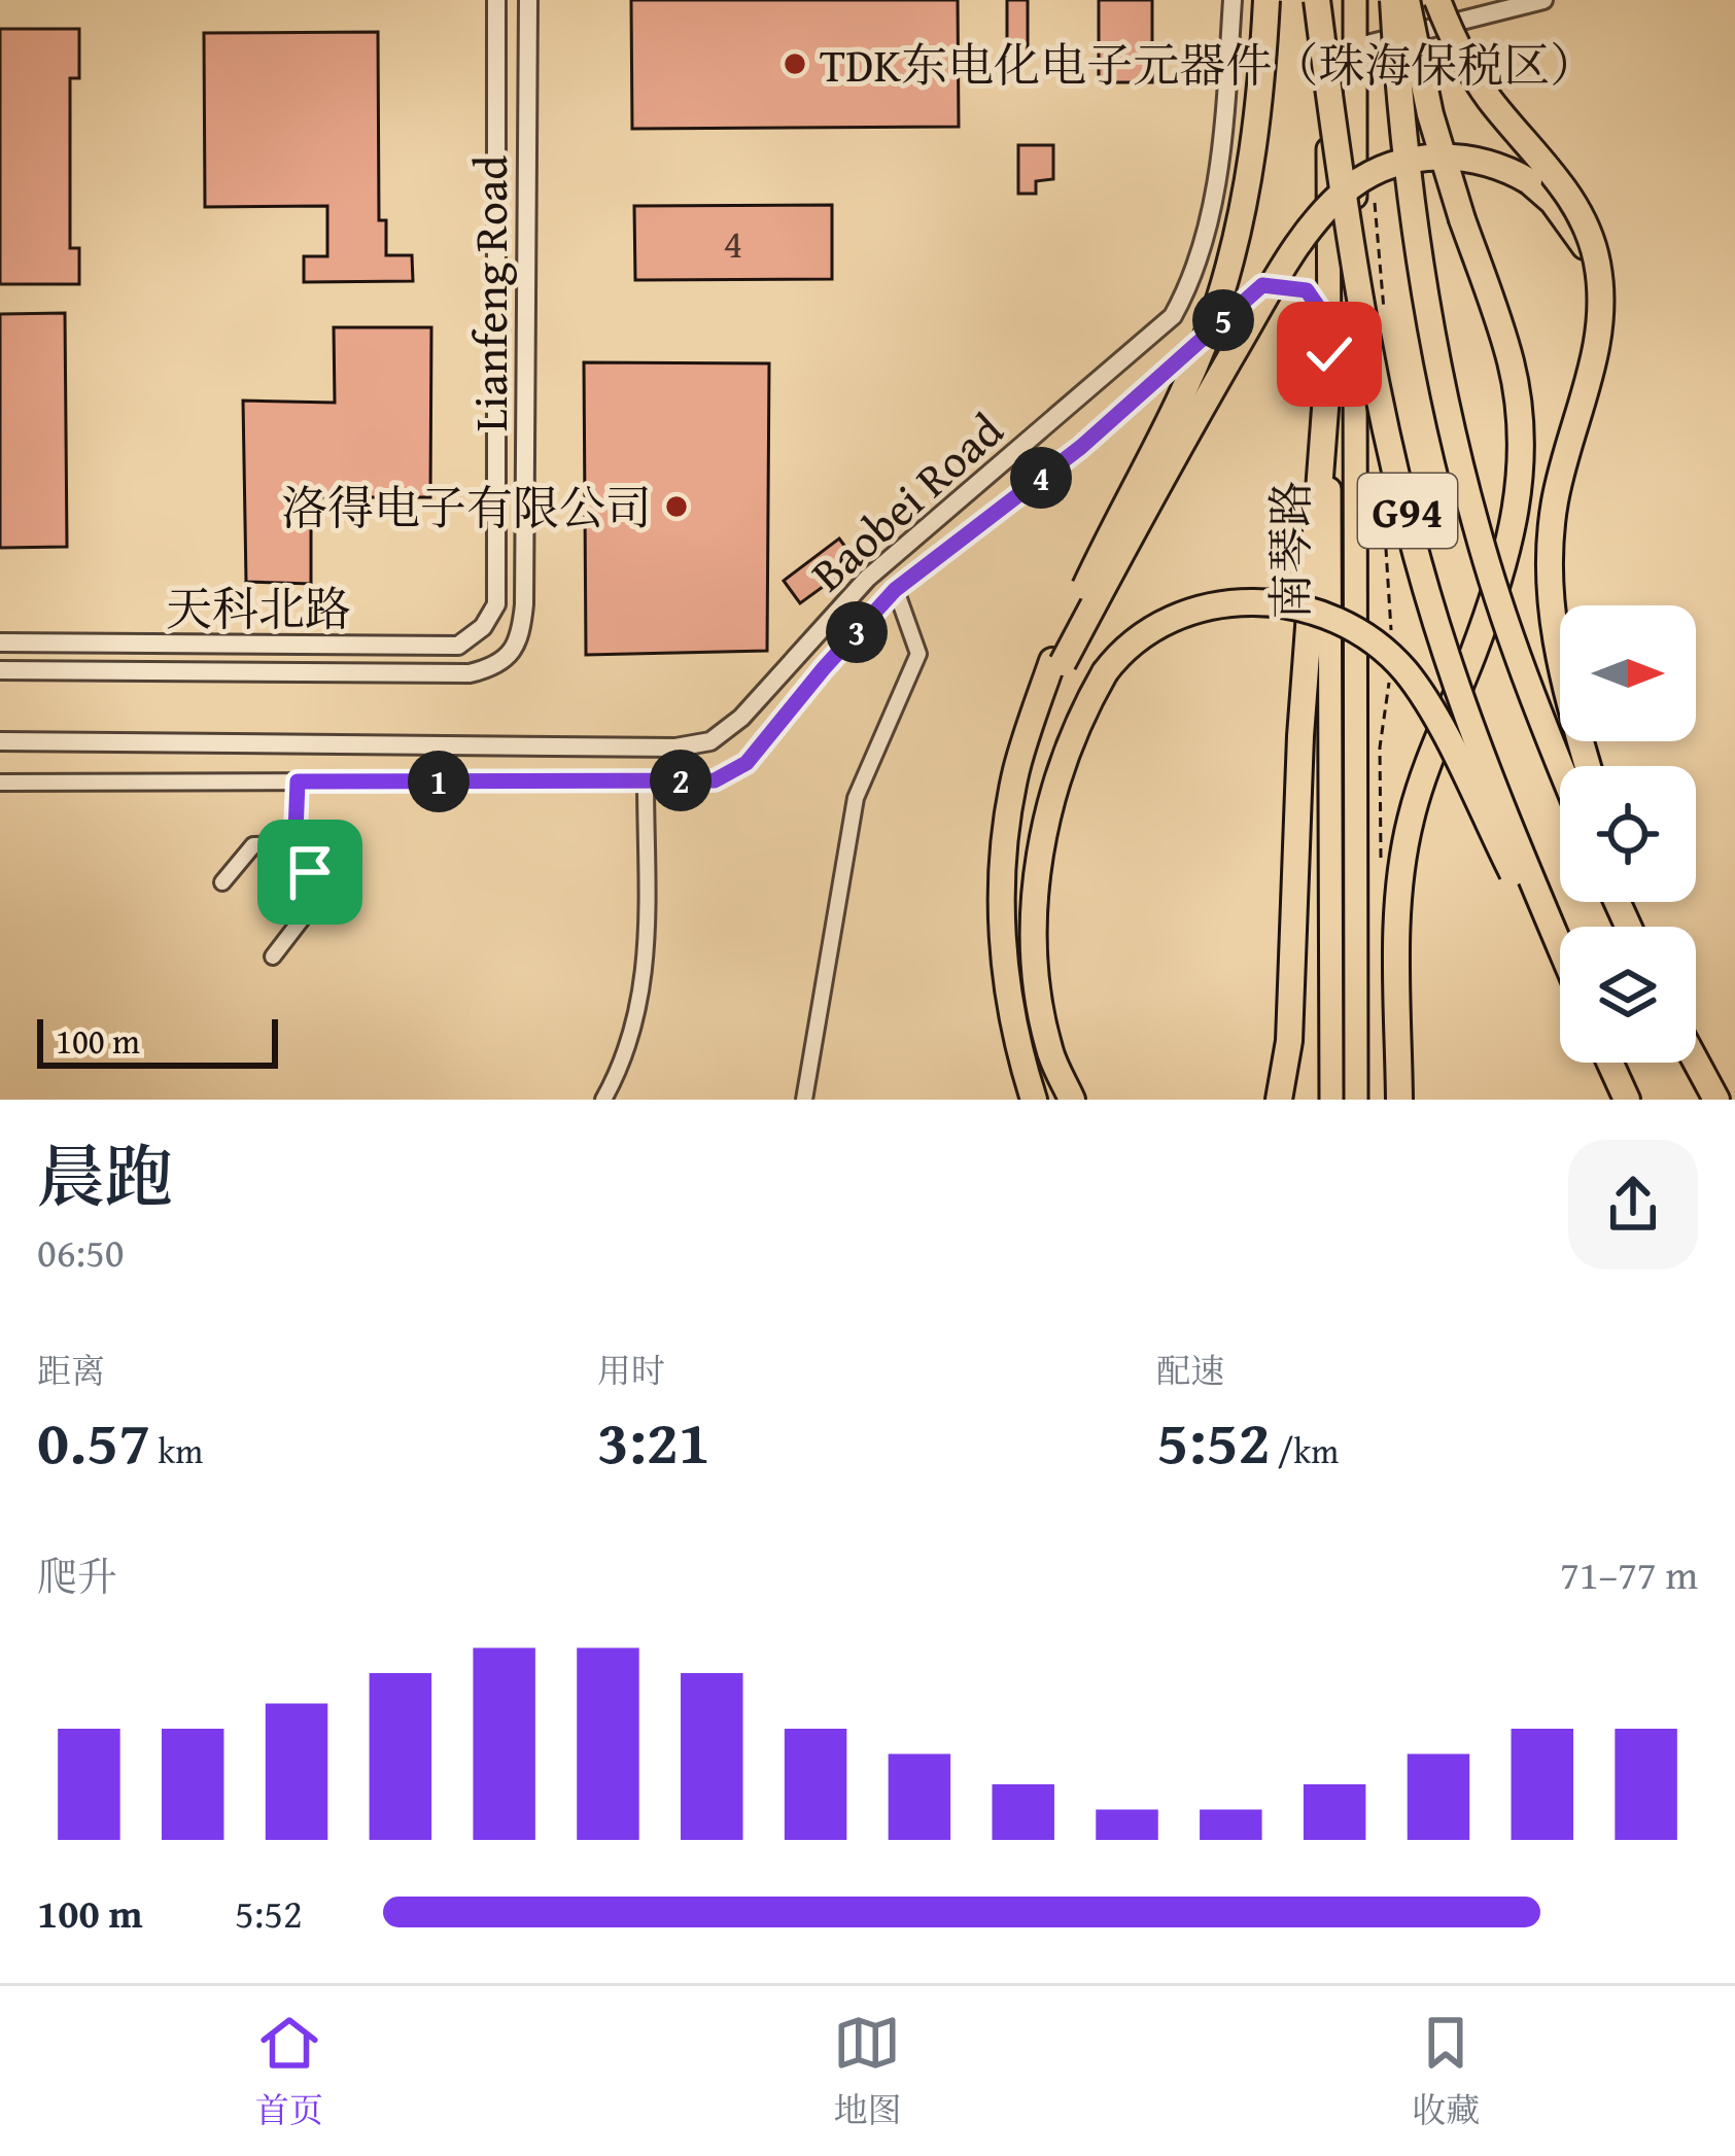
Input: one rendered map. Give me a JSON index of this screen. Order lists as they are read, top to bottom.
{
  "streets": {
    "highway": ["G94"],
    "main road": ["南琴路"],
    "street": ["Lianfeng Road", "Baobei Road", "天科北路"]
  },
  "crossings": [
    ["Lianfeng Road", "天科北路"]
  ],
  "places": ["TDK东电化电子元器件（珠海保税区）", "洛得电子有限公司"],
  "house_numbers": ["4"],
  "scale_bar": "100 m",
  "north": "right",
  "page": {
    "pins": [
      "5",
      "4",
      "3",
      "2",
      "1"
    ],
    "scale": "100 m",
    "heading": ["晨跑", "06:50"],
    "stats": [
      ["距离", "0.57 km"],
      ["用时", "3:21"],
      ["配速", "5:52 /km"]
    ],
    "chart": ["爬升", "71–77 m"],
    "list": [
      {
        "name": "100 m",
        "note": "5:52"
      }
    ],
    "tabs": ["首页", "地图", "收藏"]
  }
}
